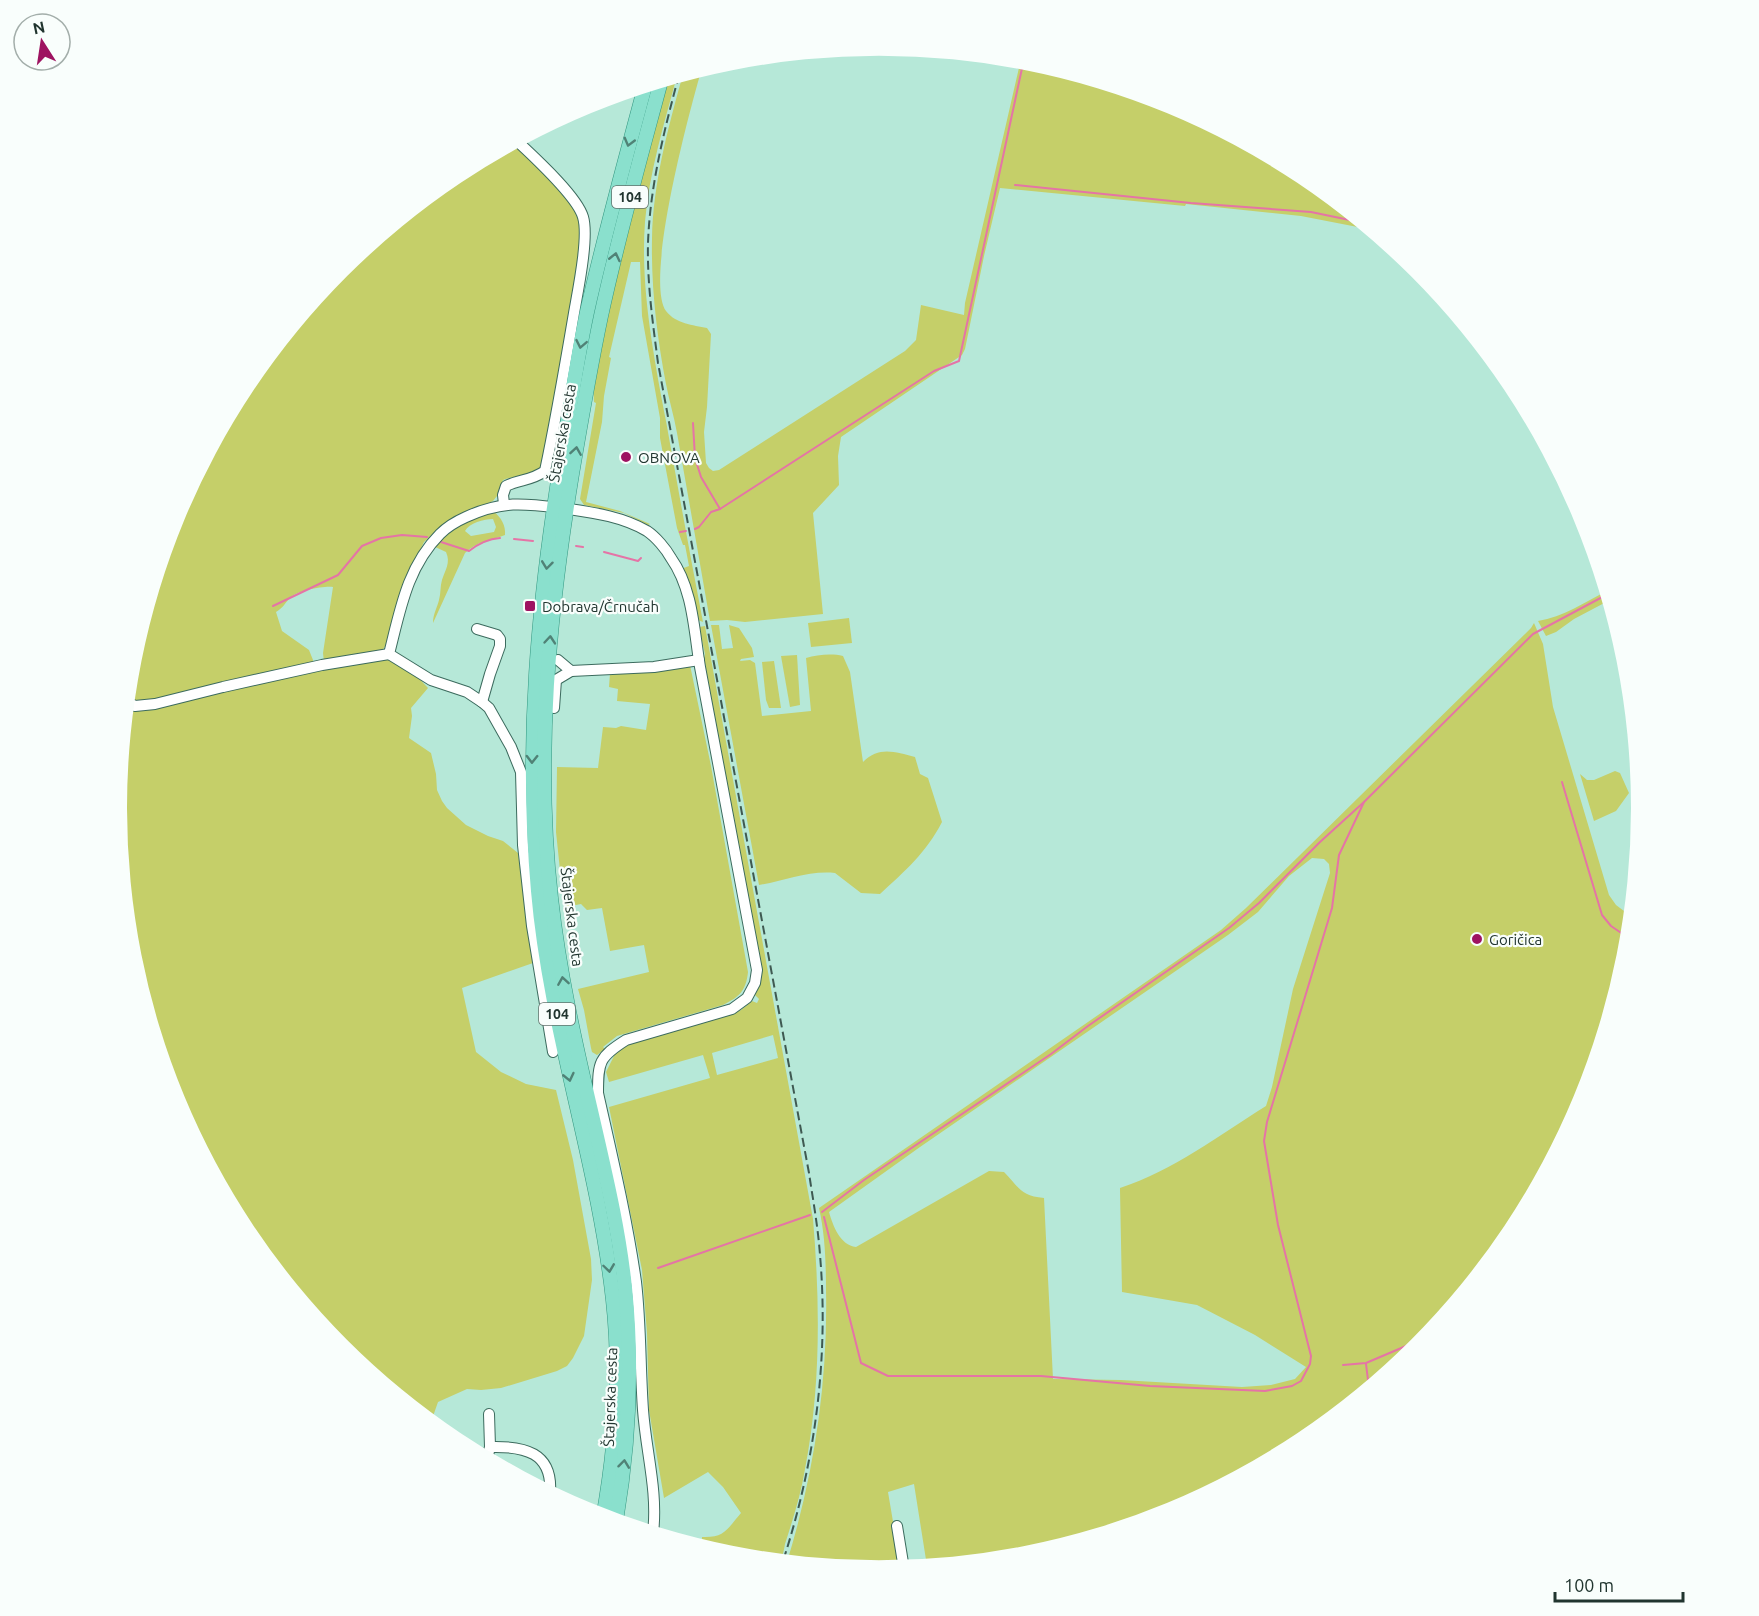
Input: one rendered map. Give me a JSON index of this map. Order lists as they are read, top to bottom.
{
  "streets": {
    "main road": ["104", "Štajerska cesta"]
  },
  "places": {
    "other": ["OBNOVA", "Goričica"],
    "transit": ["Dobrava/Črnučah"]
  },
  "scale_bar": "100 m",
  "north": "top"
}
